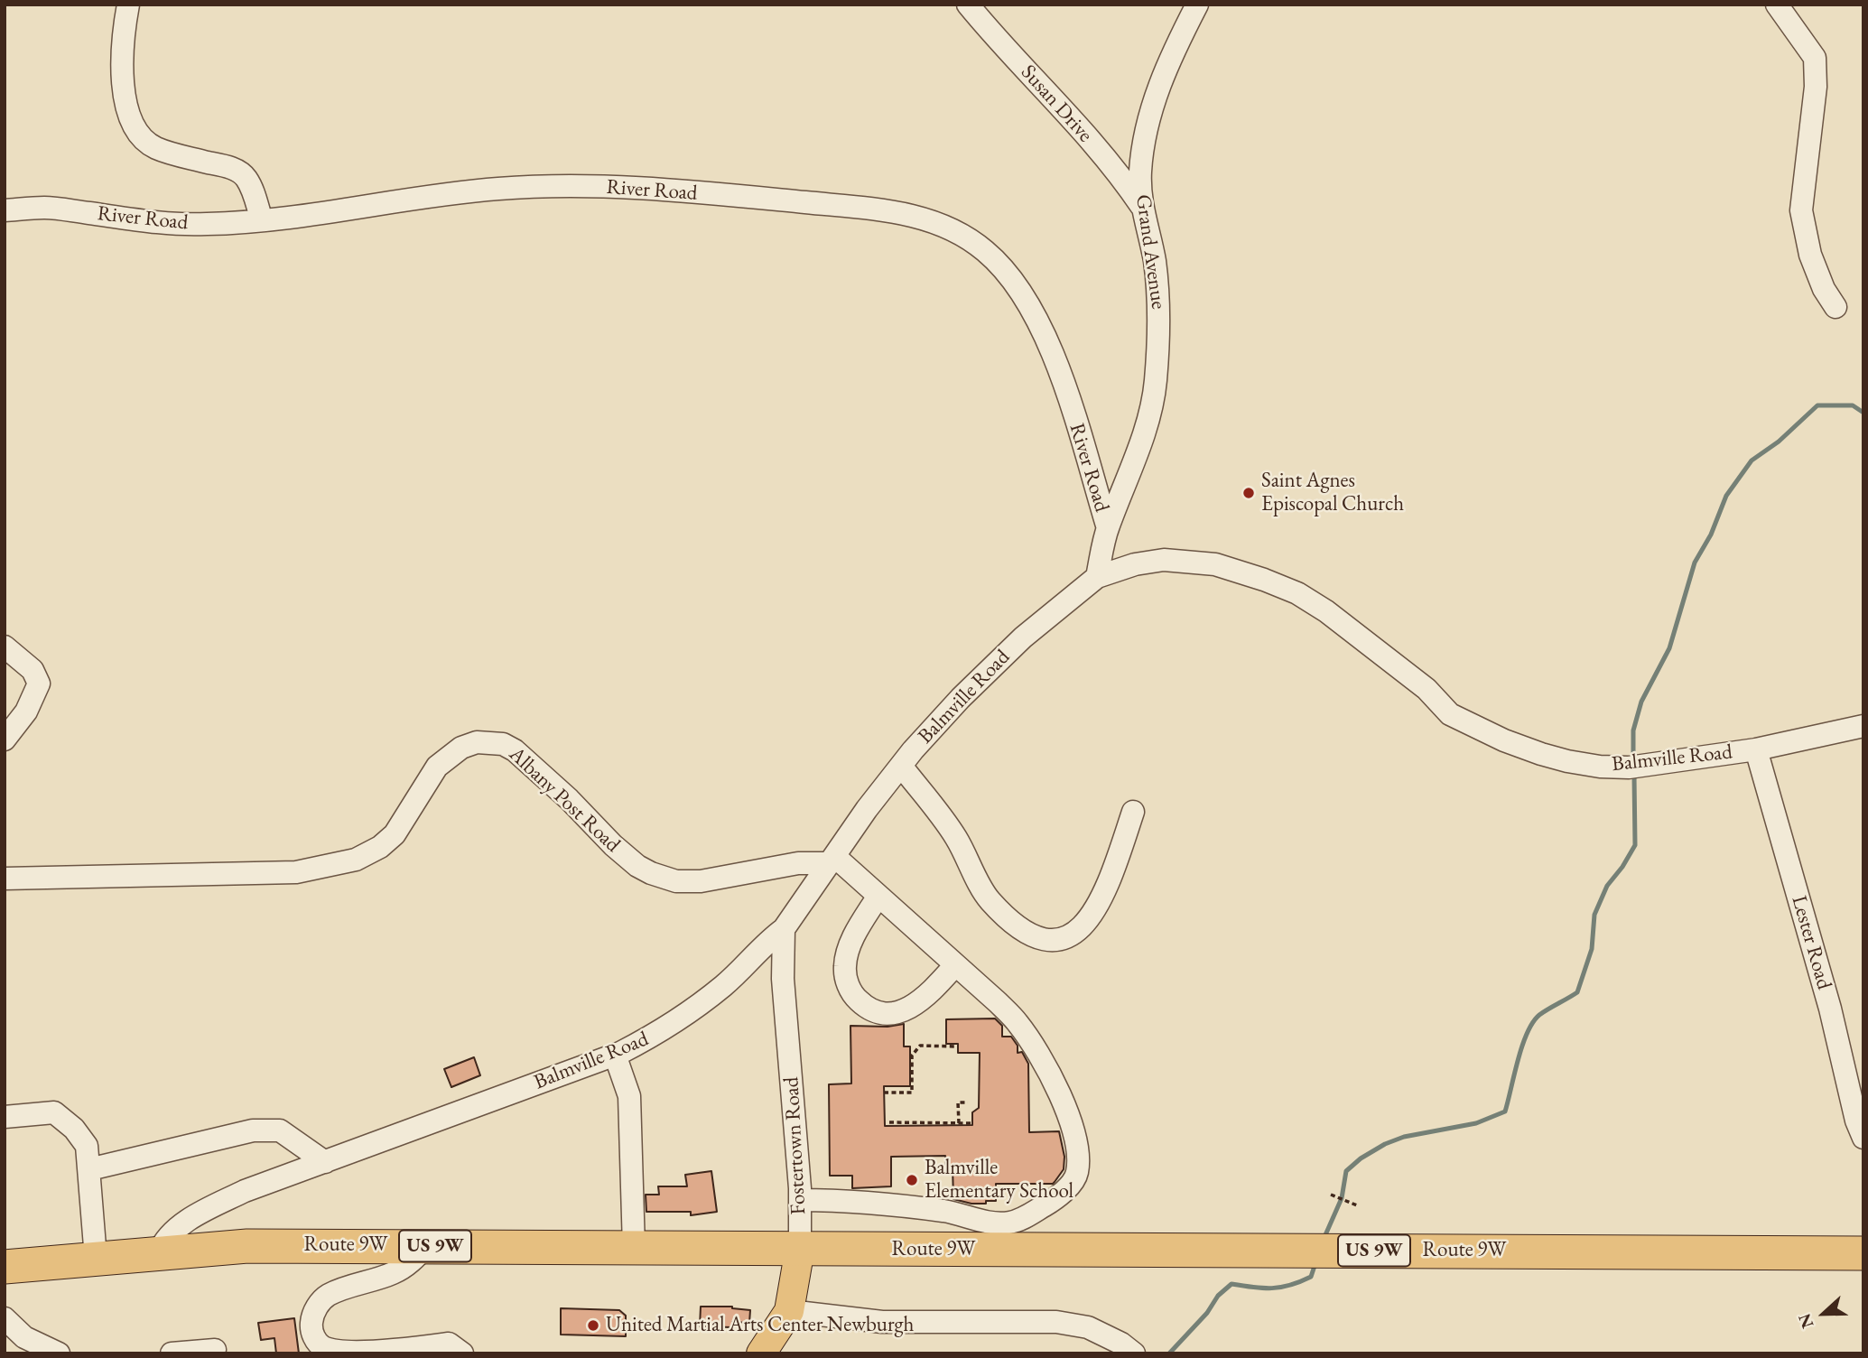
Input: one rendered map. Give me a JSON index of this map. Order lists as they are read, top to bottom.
{
  "streets": {
    "highway": ["Route 9W", "US 9W"],
    "main road": ["Fostertown Road"],
    "street": [
      "Susan Drive",
      "River Road",
      "Grand Avenue",
      "Balmville Road",
      "Albany Post Road",
      "Lester Road"
    ]
  },
  "crossings": [
    ["Susan Drive", "Grand Avenue"],
    ["River Road", "Grand Avenue"],
    ["Grand Avenue", "Balmville Road"],
    ["Balmville Road", "Albany Post Road"],
    ["Balmville Road", "Lester Road"],
    ["Balmville Road", "Fostertown Road"],
    ["Balmville Road", "Route 9W"],
    ["Fostertown Road", "Route 9W"]
  ],
  "places": ["Saint Agnes Episcopal Church", "Balmville Elementary School", "United Martial Arts Center Newburgh"],
  "north": "left"
}
